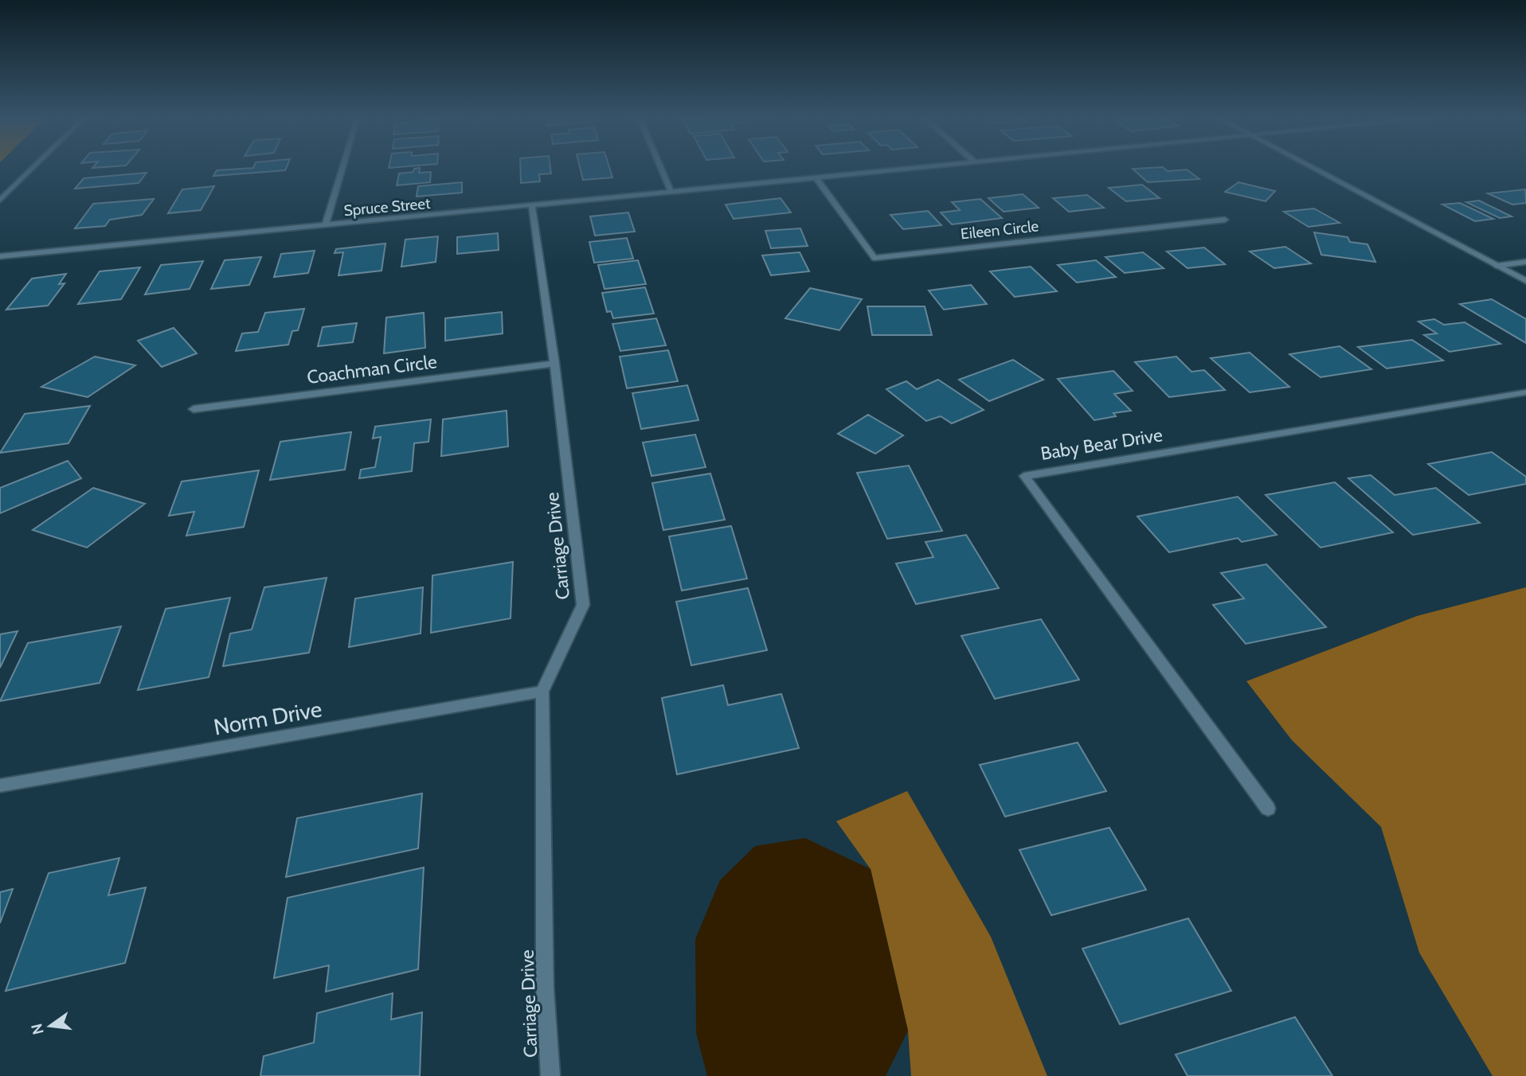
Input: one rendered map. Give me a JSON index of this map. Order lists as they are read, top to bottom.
{
  "streets": {
    "street": [
      "Spruce Street",
      "Eileen Circle",
      "Coachman Circle",
      "Baby Bear Drive",
      "Carriage Drive",
      "Norm Drive"
    ]
  },
  "crossings": [
    ["Spruce Street", "Eileen Circle"],
    ["Spruce Street", "Carriage Drive"],
    ["Coachman Circle", "Carriage Drive"],
    ["Carriage Drive", "Norm Drive"]
  ],
  "north": "left"
}
